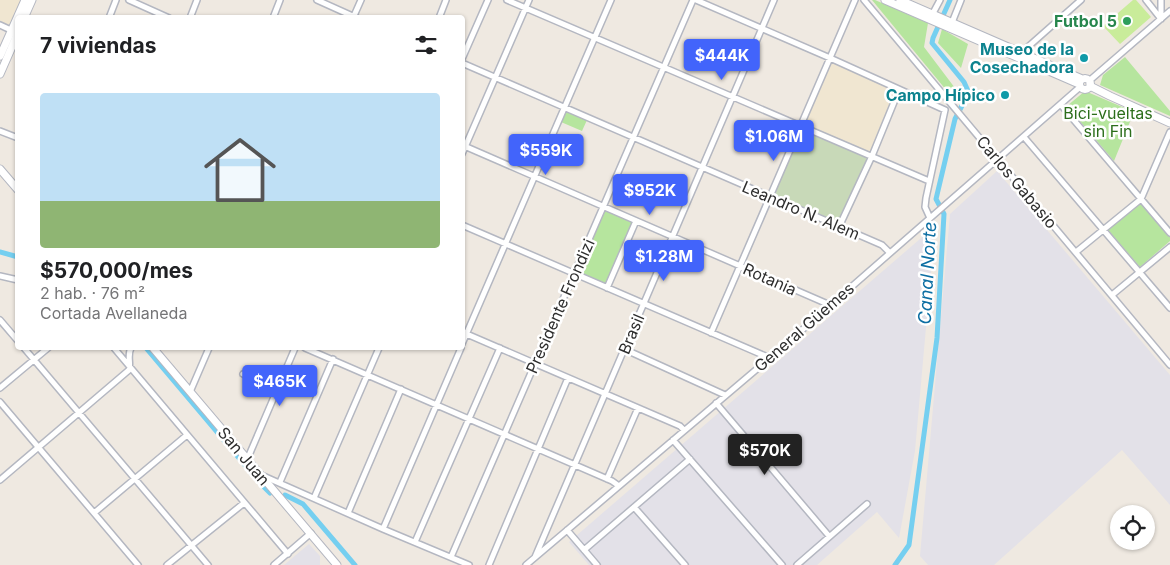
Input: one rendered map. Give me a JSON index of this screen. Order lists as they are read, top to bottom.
{
  "streets": {
    "street": [
      "Carlos Gabasio",
      "Leandro N. Alem",
      "Rotania",
      "Presidente Frondizi",
      "General Güemes",
      "Brasil",
      "San Juan"
    ]
  },
  "crossings": [
    ["Carlos Gabasio", "General Güemes"],
    ["Leandro N. Alem", "Presidente Frondizi"],
    ["Leandro N. Alem", "General Güemes"],
    ["Leandro N. Alem", "Brasil"],
    ["Rotania", "Presidente Frondizi"],
    ["Rotania", "General Güemes"],
    ["Rotania", "Brasil"],
    ["General Güemes", "Brasil"]
  ],
  "water": ["Canal Norte"],
  "parks": ["Bici-vueltas sin Fin"],
  "places": ["Futbol 5", "Museo de la Cosechadora", "Campo Hípico"],
  "page": {
    "heading": "7 viviendas",
    "price": [
      "$444K",
      "$1.06M",
      "$559K",
      "$952K",
      "$1.28M",
      "$465K",
      "$570K"
    ],
    "list": [
      {
        "name": "$570,000/mes",
        "note": "2 hab. · 76 m² · Cortada Avellaneda"
      }
    ]
  }
}
